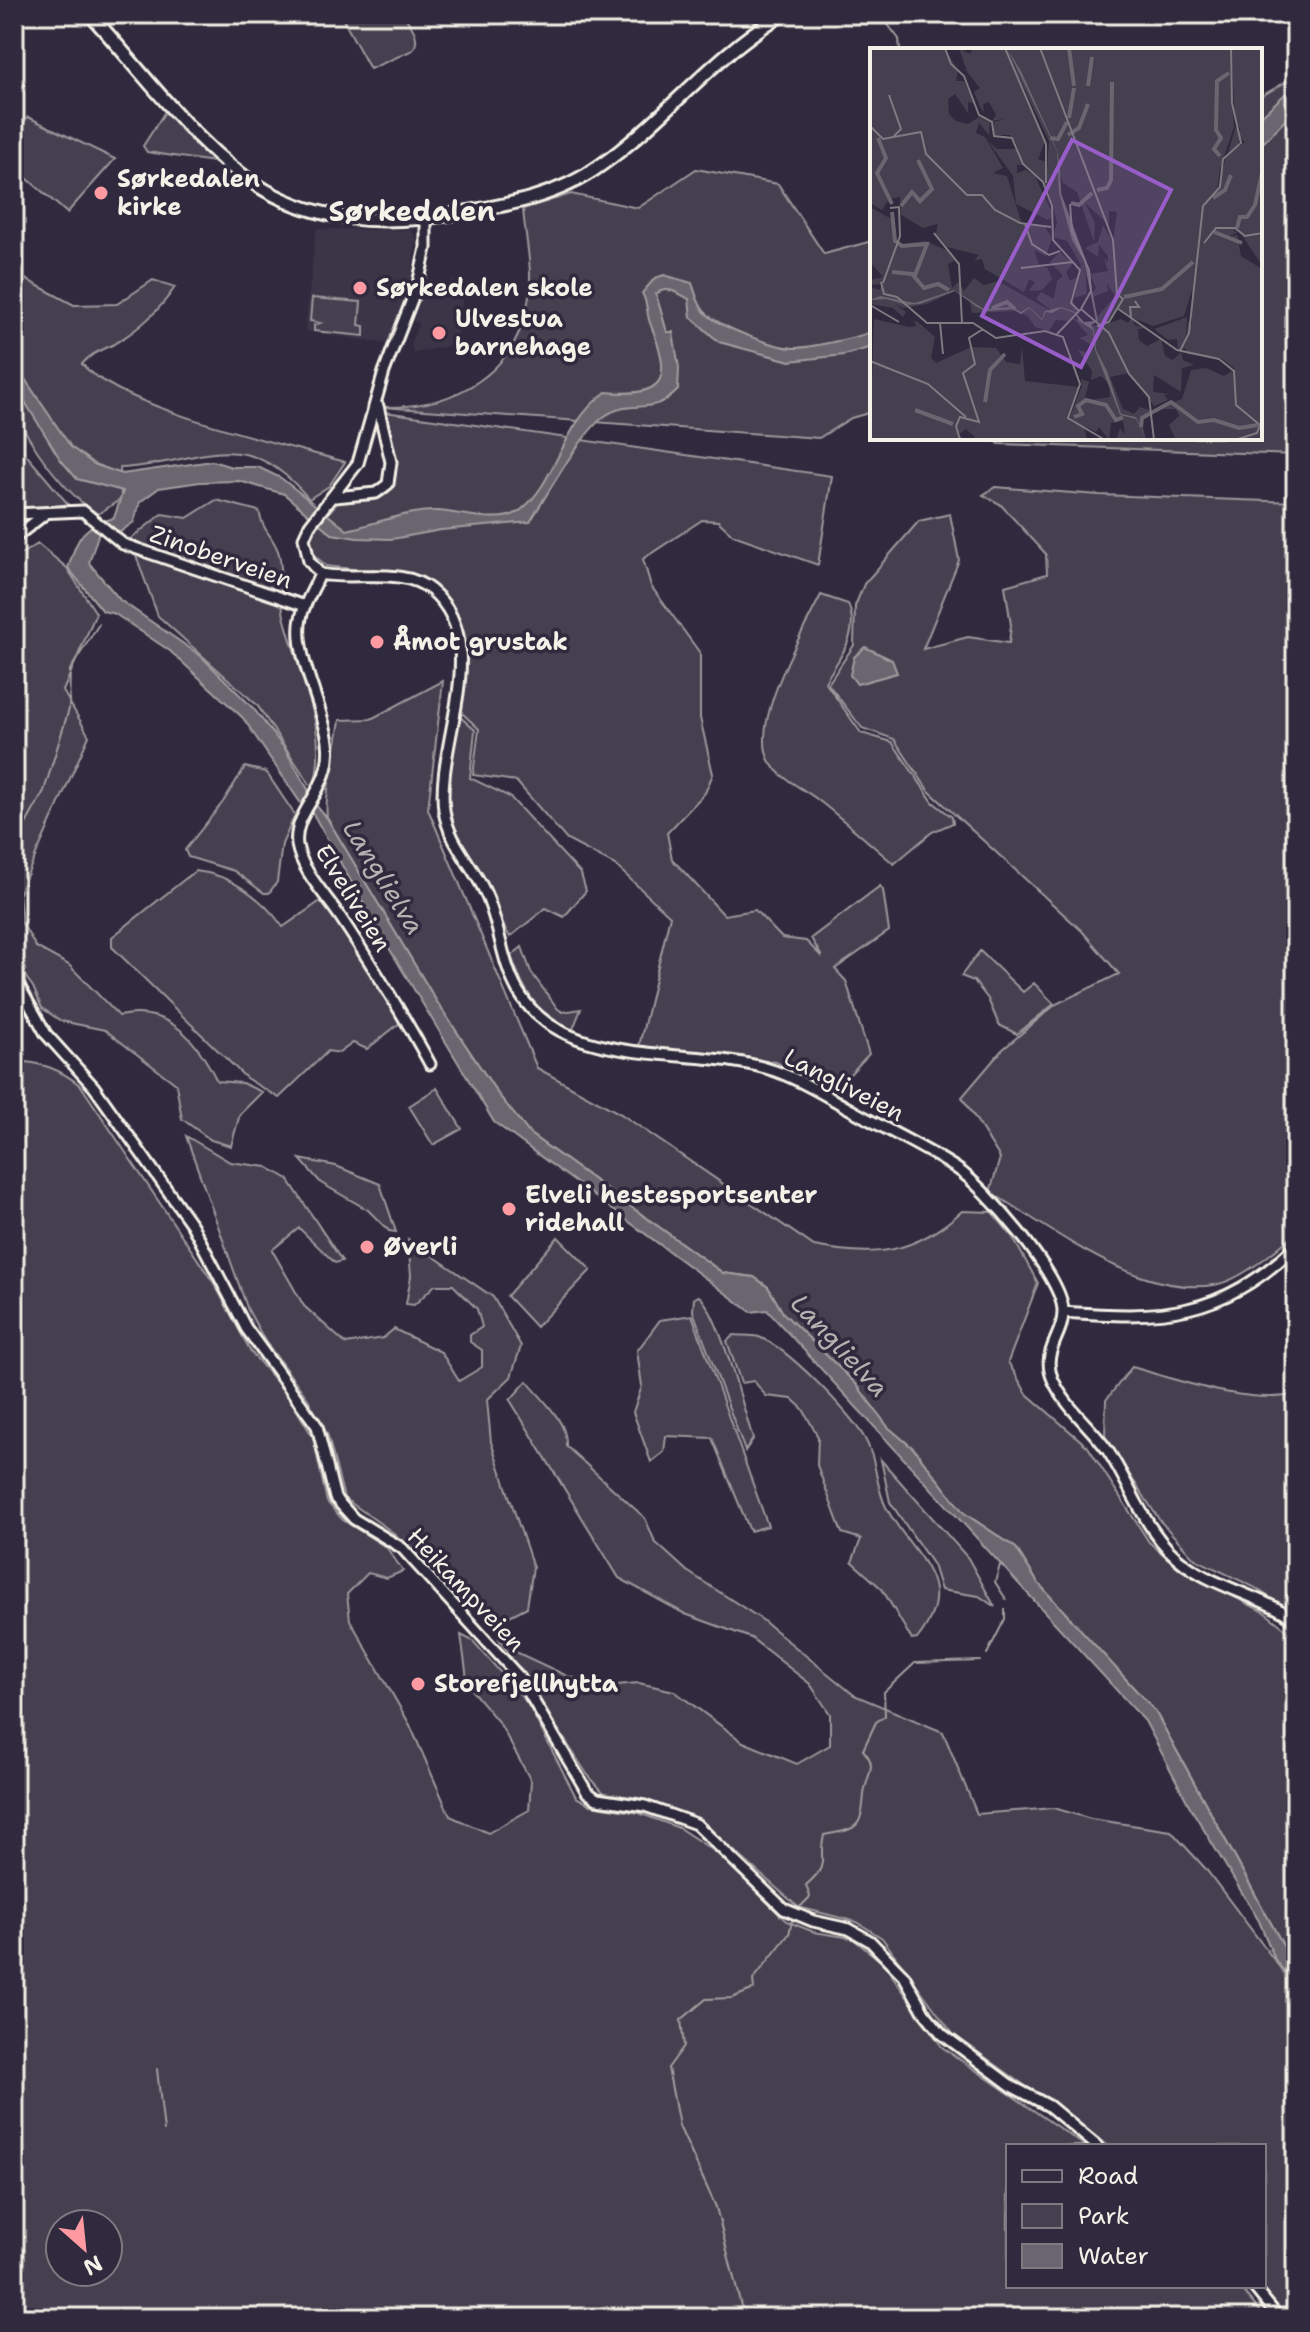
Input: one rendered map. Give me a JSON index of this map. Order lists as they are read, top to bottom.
{
  "streets": {
    "street": [
      "Zinoberveien",
      "Elveliveien",
      "Langliveien",
      "Heikampveien"
    ]
  },
  "crossings": [
    ["Zinoberveien", "Elveliveien"],
    ["Zinoberveien", "Langliveien"]
  ],
  "districts": ["Sørkedalen"],
  "water": ["Langlielva"],
  "places": [
    "Sørkedalen kirke",
    "Sørkedalen skole",
    "Ulvestua barnehage",
    "Åmot grustak",
    "Elveli hestesportsenter ridehall",
    "Øverli",
    "Storefjellhytta"
  ],
  "legend": ["Road", "Park", "Water"],
  "north": "bottom right"
}
